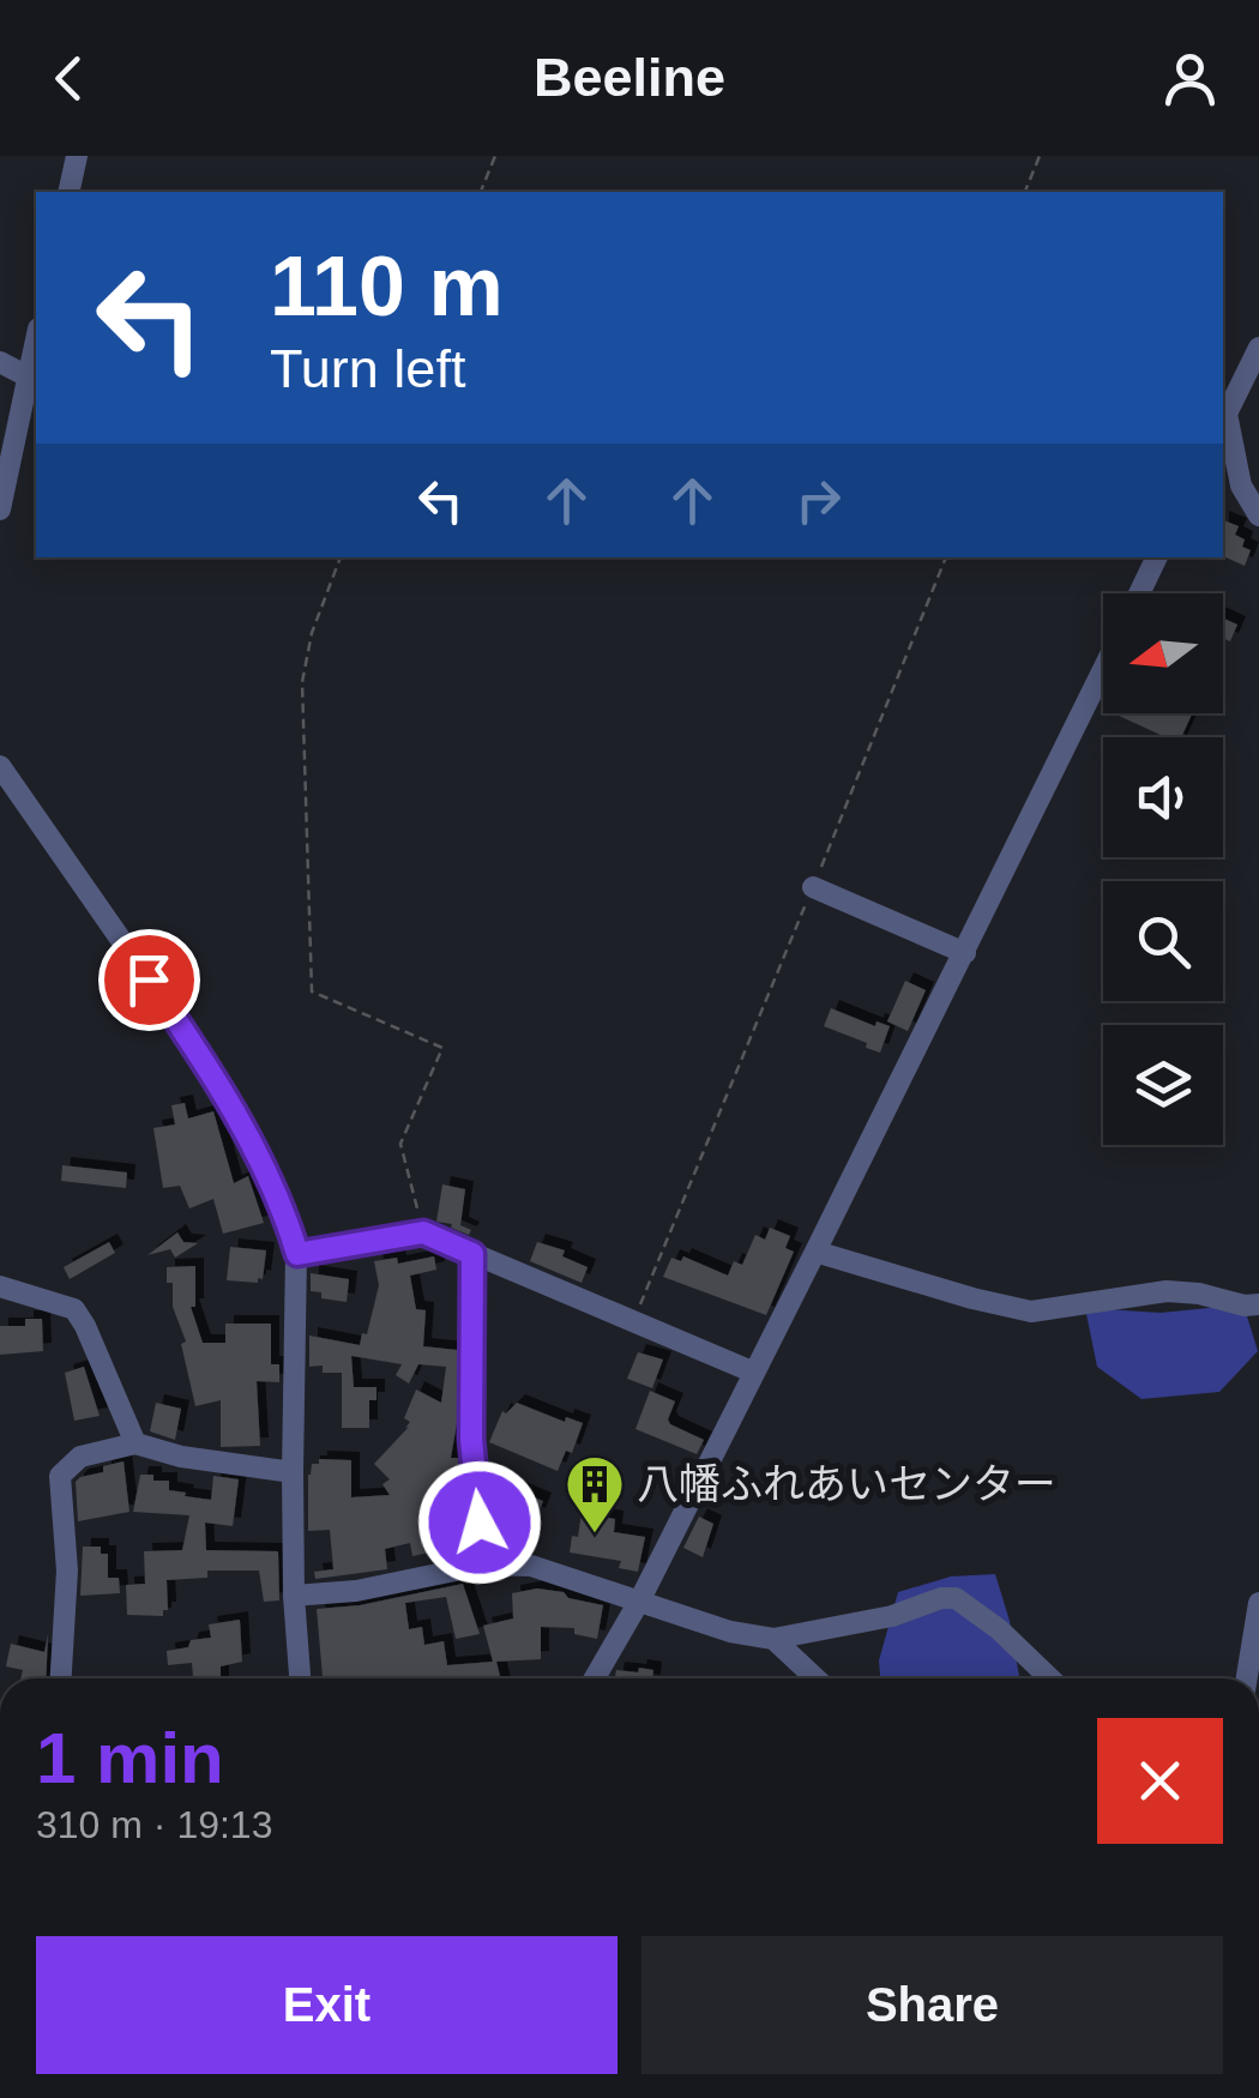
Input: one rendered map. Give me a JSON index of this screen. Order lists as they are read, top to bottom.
{
  "places": {
    "building": ["八幡ふれあいセンター"]
  },
  "north": "left",
  "page": {
    "header": "Beeline",
    "turn": ["110 m", "Turn left"],
    "heading": ["1 min", "310 m · 19:13"],
    "buttons": ["Exit", "Share"]
  }
}
